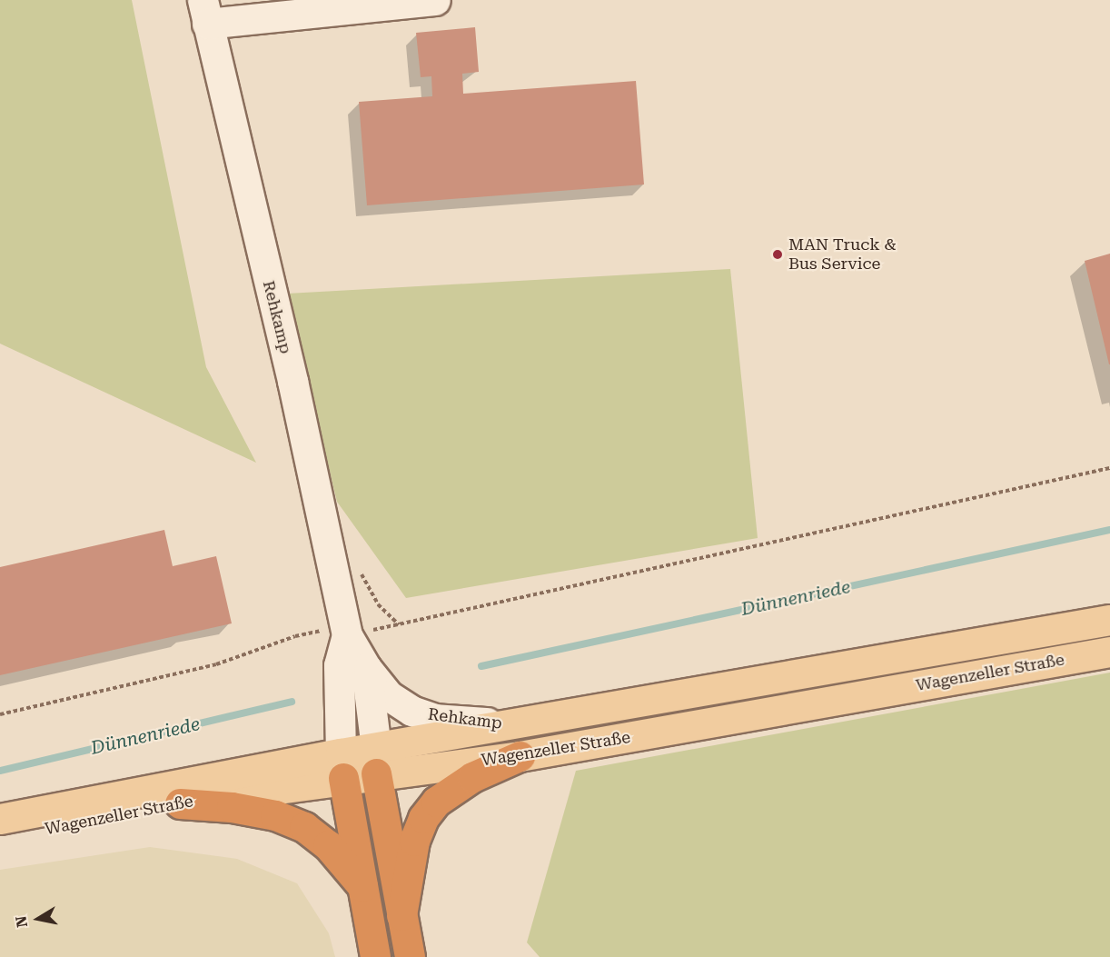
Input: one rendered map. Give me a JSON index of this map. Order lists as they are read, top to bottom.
{
  "streets": {
    "main road": ["Wagenzeller Straße"],
    "street": ["Rehkamp"]
  },
  "crossings": [
    ["Rehkamp", "Wagenzeller Straße"]
  ],
  "water": ["Dünnenriede"],
  "places": ["MAN Truck & Bus Service"],
  "north": "left"
}
